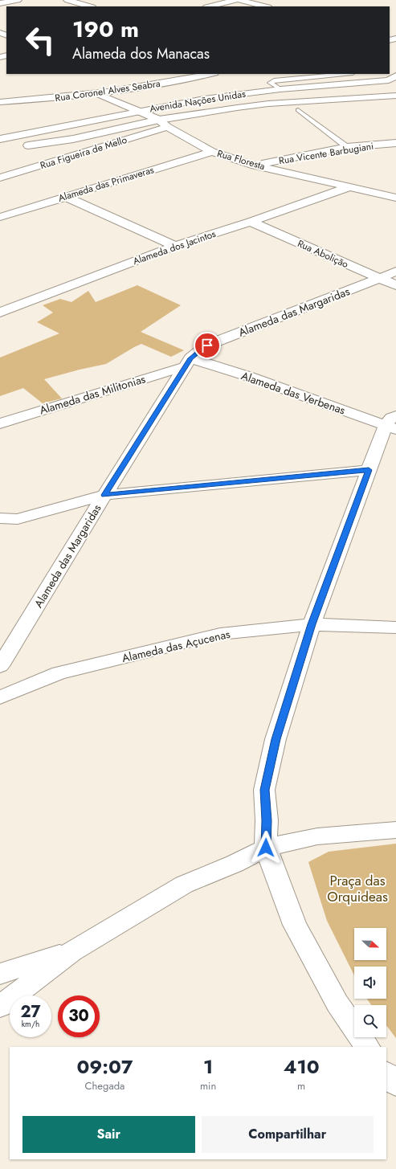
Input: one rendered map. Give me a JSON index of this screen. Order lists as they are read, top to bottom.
{
  "streets": {
    "street": [
      "Rua Coronel Alves Seabra",
      "Avenida Nações Unidas",
      "Rua Figueira de Mello",
      "Rua Vicente Barbugiani",
      "Rua Floresta",
      "Alameda das Primaveras",
      "Alameda dos Jacintos",
      "Rua Abolição",
      "Alameda das Margaridas",
      "Alameda das Verbenas",
      "Alameda das Militonias",
      "Alameda das Açucenas"
    ]
  },
  "crossings": [
    ["Rua Coronel Alves Seabra", "Rua Floresta"],
    ["Avenida Nações Unidas", "Rua Floresta"],
    ["Rua Figueira de Mello", "Rua Floresta"],
    ["Rua Vicente Barbugiani", "Rua Floresta"],
    ["Rua Floresta", "Alameda das Primaveras"],
    ["Rua Floresta", "Alameda dos Jacintos"],
    ["Alameda dos Jacintos", "Rua Abolição"],
    ["Rua Abolição", "Alameda das Margaridas"],
    ["Alameda das Margaridas", "Alameda das Verbenas"],
    ["Alameda das Margaridas", "Alameda das Militonias"],
    ["Alameda das Verbenas", "Alameda das Militonias"]
  ],
  "parks": ["Praça das Orquideas"],
  "north": "right",
  "page": {
    "turn": ["190 m", "Alameda dos Manacas"],
    "speed": "27 km/h",
    "limit": "30",
    "eta": [
      "09:07",
      "Chegada",
      "1",
      "min",
      "410",
      "m"
    ],
    "buttons": ["Sair", "Compartilhar"]
  }
}
